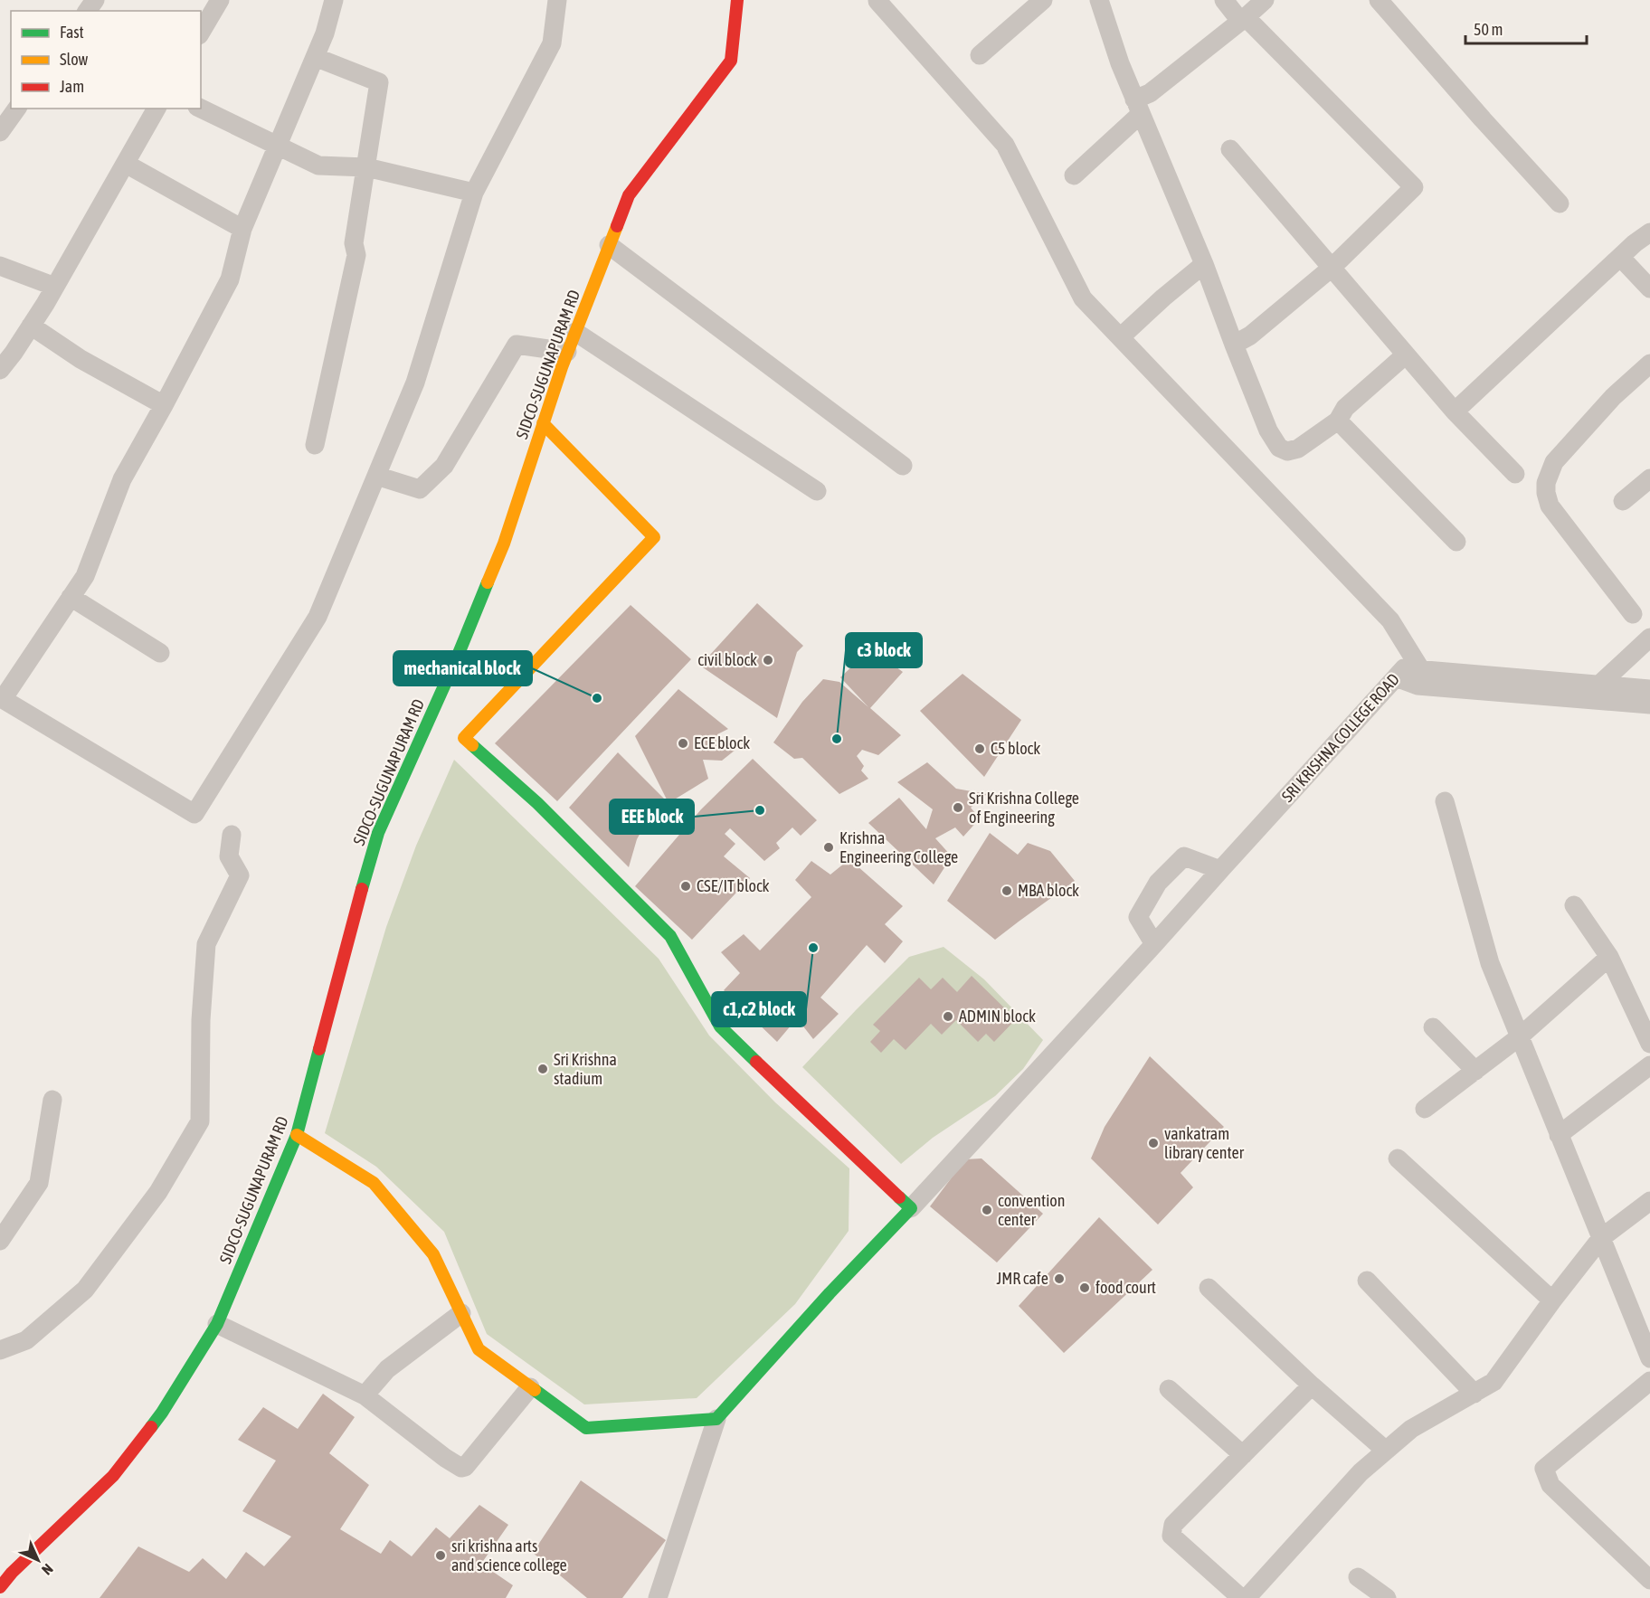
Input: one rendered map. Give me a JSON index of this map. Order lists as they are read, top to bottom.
{
  "streets": {
    "street": ["SIDCO-SUGUNAPURAM RD", "SRI KRISHNA COLLEGE ROAD"]
  },
  "places": [
    "civil block",
    "mechanical block",
    "c3 block",
    "ECE block",
    "C5 block",
    "Sri Krishna College of Engineering",
    "EEE block",
    "Krishna Engineering College",
    "CSE/IT block",
    "MBA block",
    "c1,c2 block",
    "ADMIN block",
    "Sri Krishna stadium",
    "vankatram library center",
    "convention center",
    "JMR cafe",
    "food court",
    "sri krishna arts and science college"
  ],
  "legend": ["Fast", "Slow", "Jam"],
  "scale_bar": "50 m",
  "north": "bottom right"
}
